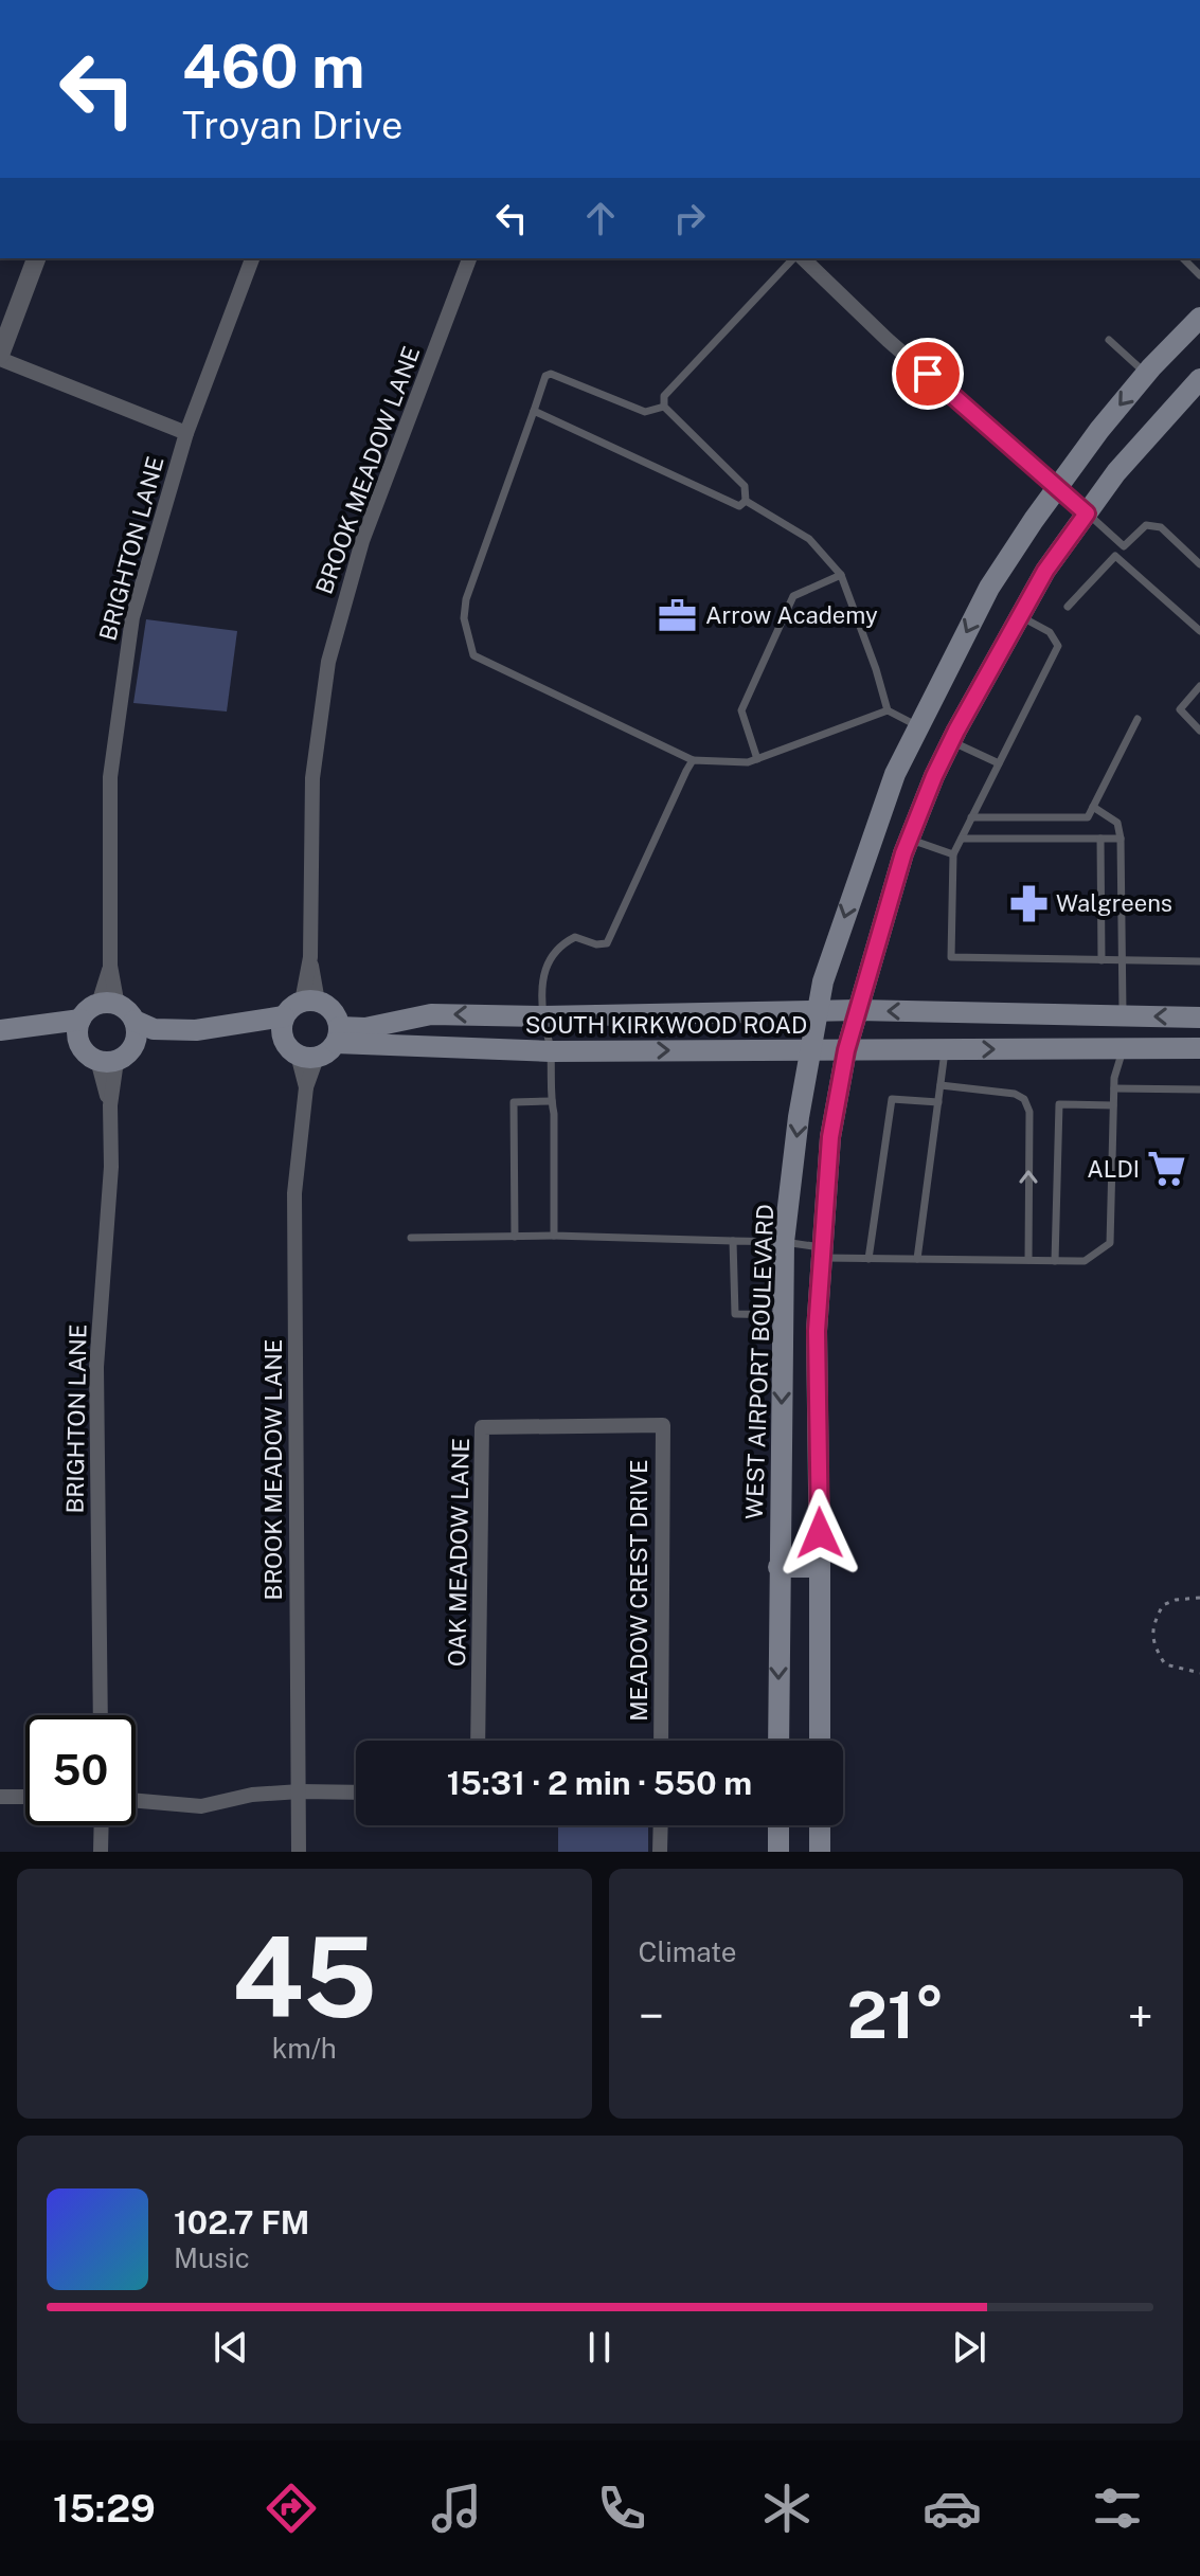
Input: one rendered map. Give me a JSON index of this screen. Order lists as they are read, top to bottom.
{
  "streets": {
    "main road": ["SOUTH KIRKWOOD ROAD", "WEST AIRPORT BOULEVARD"],
    "street": [
      "BROOK MEADOW LANE",
      "BRIGHTON LANE",
      "OAK MEADOW LANE",
      "MEADOW CREST DRIVE"
    ]
  },
  "crossings": [
    ["BROOK MEADOW LANE", "SOUTH KIRKWOOD ROAD"],
    ["SOUTH KIRKWOOD ROAD", "WEST AIRPORT BOULEVARD"],
    ["OAK MEADOW LANE", "MEADOW CREST DRIVE"]
  ],
  "places": {
    "office": ["Arrow Academy"],
    "pharmacy": ["Walgreens"],
    "supermarket": ["ALDI"]
  },
  "page": {
    "turn": ["460 m", "Troyan Drive"],
    "limit": "50",
    "trip": "15:31 · 2 min · 550 m",
    "tile": [
      ["45", "km/h"],
      "Climate"
    ],
    "heat": ["−", "21°", "+"],
    "song": ["102.7 FM", "Music"],
    "tabs": "15:29"
  }
}
